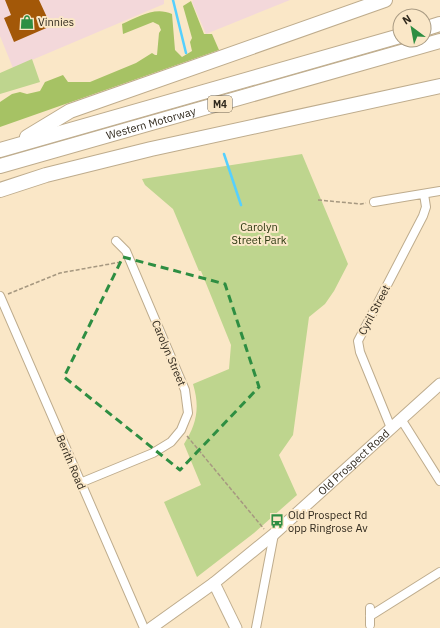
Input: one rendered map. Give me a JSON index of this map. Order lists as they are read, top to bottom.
{
  "streets": {
    "highway": ["M4", "Western Motorway"],
    "main road": ["Old Prospect Road"],
    "street": ["Cyril Street", "Carolyn Street", "Berith Road"]
  },
  "crossings": [
    ["Cyril Street", "Old Prospect Road"],
    ["Carolyn Street", "Berith Road"]
  ],
  "parks": ["Carolyn Street Park"],
  "places": {
    "shop": ["Vinnies"],
    "bus stop": ["Old Prospect Rd opp Ringrose Av"]
  },
  "north": "top left"
}
